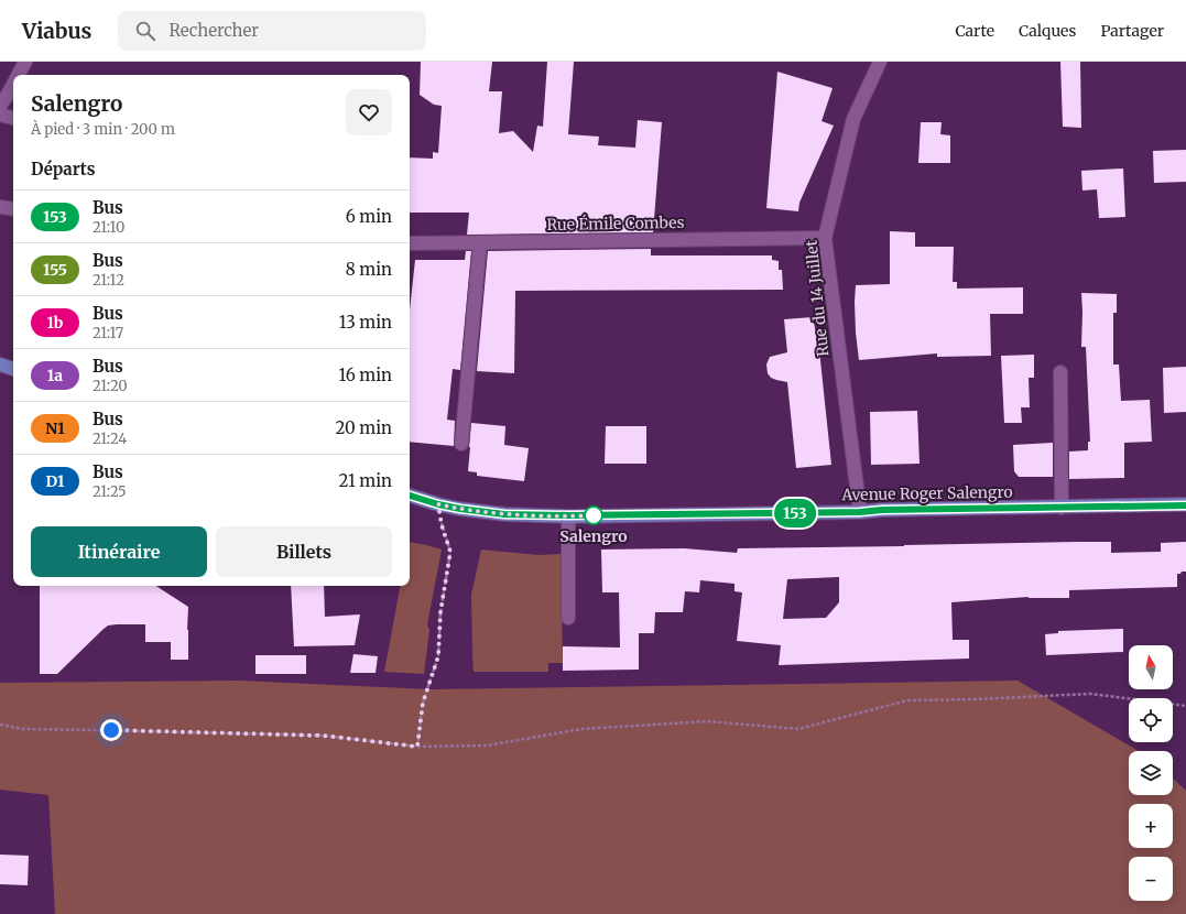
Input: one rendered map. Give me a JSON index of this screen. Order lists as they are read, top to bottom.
{
  "streets": {
    "main road": ["Avenue Roger Salengro"],
    "street": ["Rue Émile Combes", "Rue du 14 Juillet"]
  },
  "crossings": [
    ["Rue Émile Combes", "Rue du 14 Juillet"],
    ["Rue du 14 Juillet", "Avenue Roger Salengro"]
  ],
  "places": ["Salengro"],
  "lines": ["bus line 153"],
  "north": "top",
  "page": {
    "header": "Viabus",
    "search": "Rechercher",
    "nav": ["Carte", "Calques", "Partager"],
    "on_map": "153",
    "heading": [
      ["Salengro", "À pied · 3 min · 200 m"],
      "Départs"
    ],
    "list": [
      {
        "mark": "153",
        "name": "Bus",
        "note": "21:10",
        "value": "6 min"
      },
      {
        "mark": "155",
        "name": "Bus",
        "note": "21:12",
        "value": "8 min"
      },
      {
        "mark": "1b",
        "name": "Bus",
        "note": "21:17",
        "value": "13 min"
      },
      {
        "mark": "1a",
        "name": "Bus",
        "note": "21:20",
        "value": "16 min"
      },
      {
        "mark": "N1",
        "name": "Bus",
        "note": "21:24",
        "value": "20 min"
      },
      {
        "mark": "D1",
        "name": "Bus",
        "note": "21:25",
        "value": "21 min"
      }
    ],
    "buttons": ["Itinéraire", "Billets"],
    "map_buttons": ["+", "−"]
  }
}
